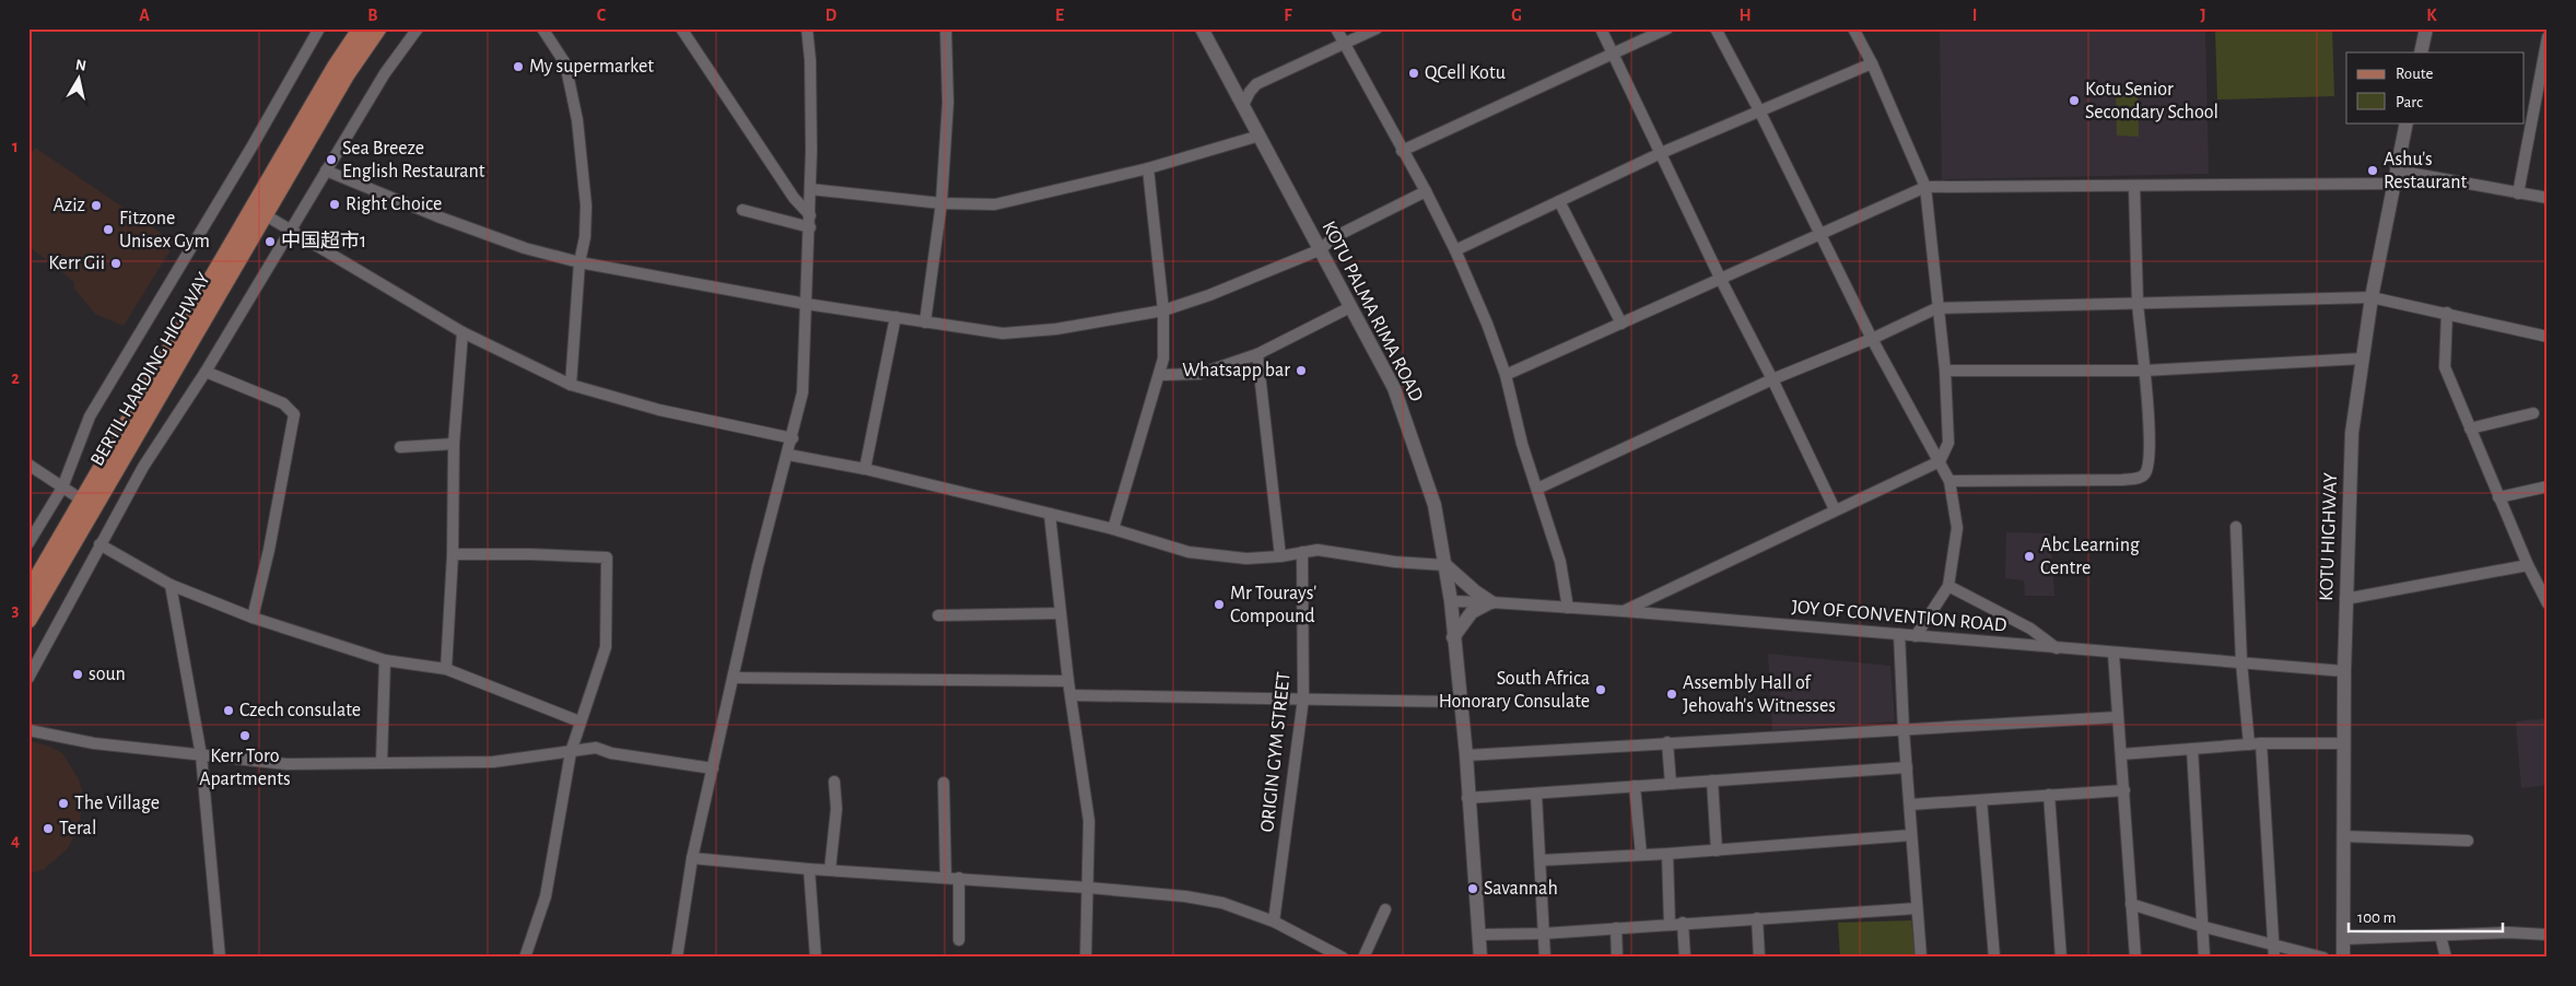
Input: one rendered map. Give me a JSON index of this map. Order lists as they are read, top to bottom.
{
  "streets": {
    "main road": ["BERTIL HARDING HIGHWAY"],
    "street": [
      "KOTU PALMA RIMA ROAD",
      "KOTU HIGHWAY",
      "JOY OF CONVENTION ROAD",
      "ORIGIN GYM STREET"
    ]
  },
  "crossings": [
    ["KOTU PALMA RIMA ROAD", "JOY OF CONVENTION ROAD"],
    ["KOTU HIGHWAY", "JOY OF CONVENTION ROAD"]
  ],
  "places": [
    "My supermarket",
    "QCell Kotu",
    "Kotu Senior Secondary School",
    "Sea Breeze English Restaurant",
    "Ashu's Restaurant",
    "Right Choice",
    "Aziz",
    "Fitzone Unisex Gym",
    "中国超市1",
    "Kerr Gii",
    "Whatsapp bar",
    "Abc Learning Centre",
    "Mr Tourays' Compound",
    "soun",
    "South Africa Honorary Consulate",
    "Assembly Hall of Jehovah's Witnesses",
    "Czech consulate",
    "Kerr Toro Apartments",
    "The Village",
    "Teral",
    "Savannah"
  ],
  "legend": ["Route", "Parc"],
  "scale_bar": "100 m",
  "north": "top",
  "grid": {
    "columns": [
      "A",
      "B",
      "C",
      "D",
      "E",
      "F",
      "G",
      "H",
      "I",
      "J",
      "K"
    ],
    "rows": [
      "1",
      "2",
      "3",
      "4"
    ]
  }
}
